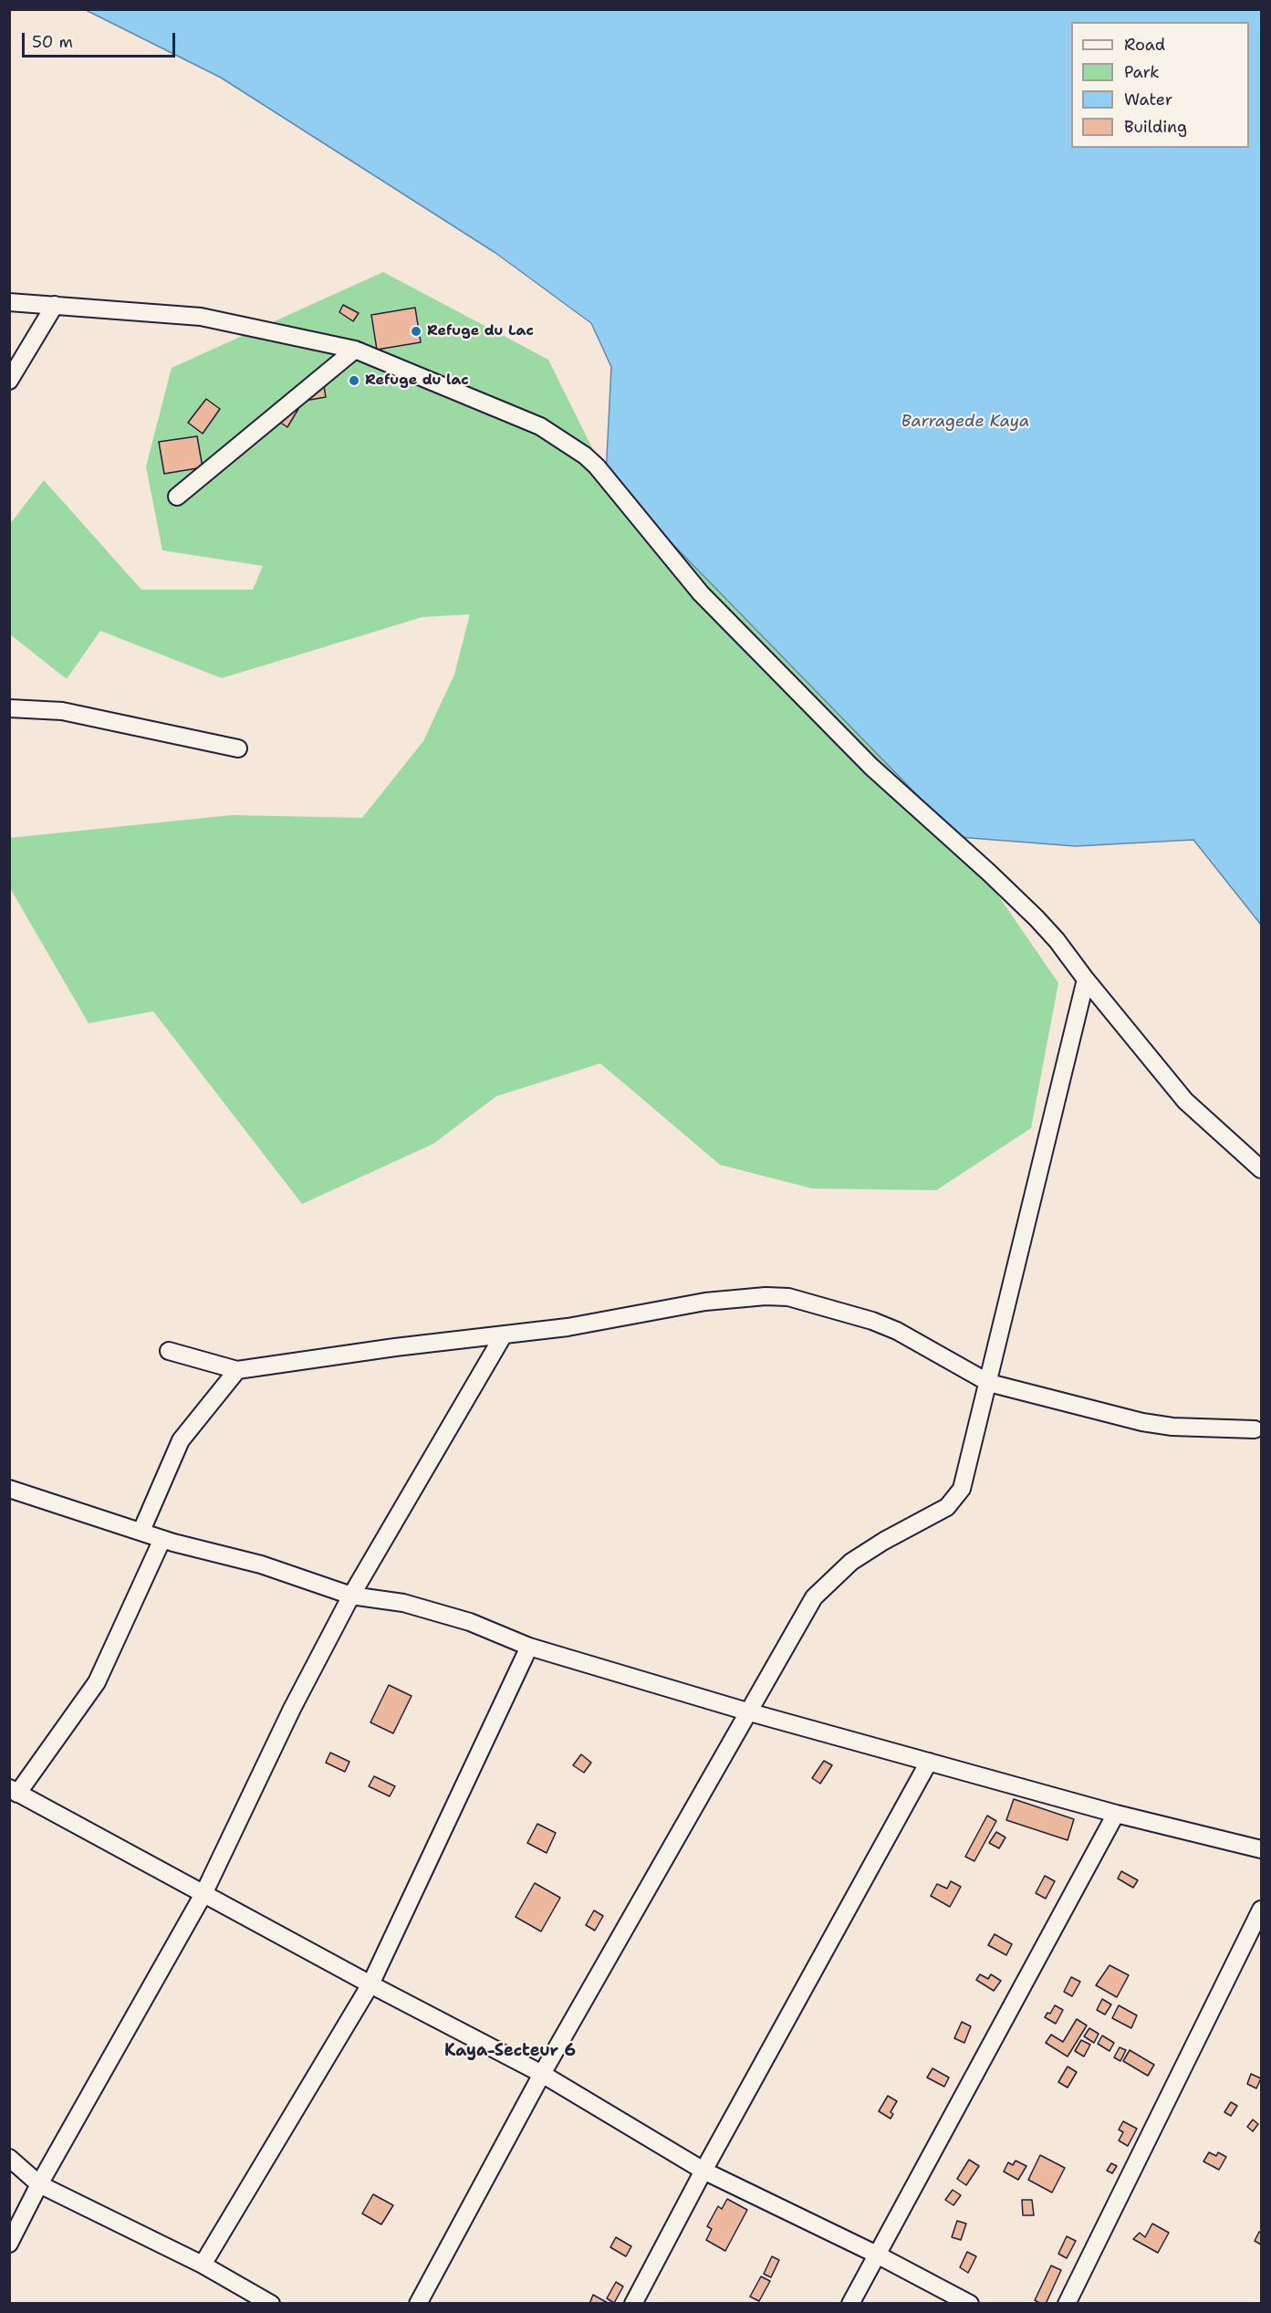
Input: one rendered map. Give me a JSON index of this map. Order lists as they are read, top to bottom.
{
  "districts": ["Kaya-Secteur 6"],
  "water": ["Barragede Kaya"],
  "places": ["Refuge du Lac", "Refuge du lac"],
  "legend": [
    "Road",
    "Park",
    "Water",
    "Building"
  ],
  "scale_bar": "50 m"
}
